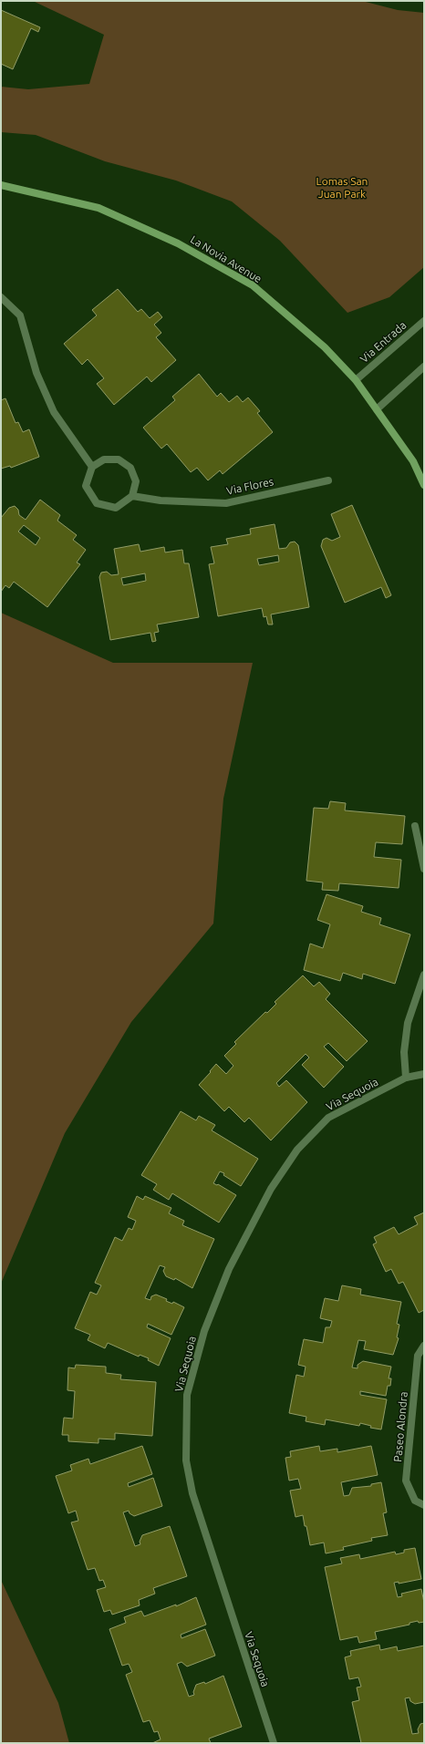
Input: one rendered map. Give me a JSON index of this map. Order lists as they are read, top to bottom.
{
  "streets": {
    "main road": ["La Novia Avenue"],
    "street": [
      "Via Entrada",
      "Via Flores",
      "Via Sequoia",
      "Paseo Alondra"
    ]
  },
  "crossings": [
    ["La Novia Avenue", "Via Entrada"]
  ],
  "parks": ["Lomas San Juan Park"]
}
